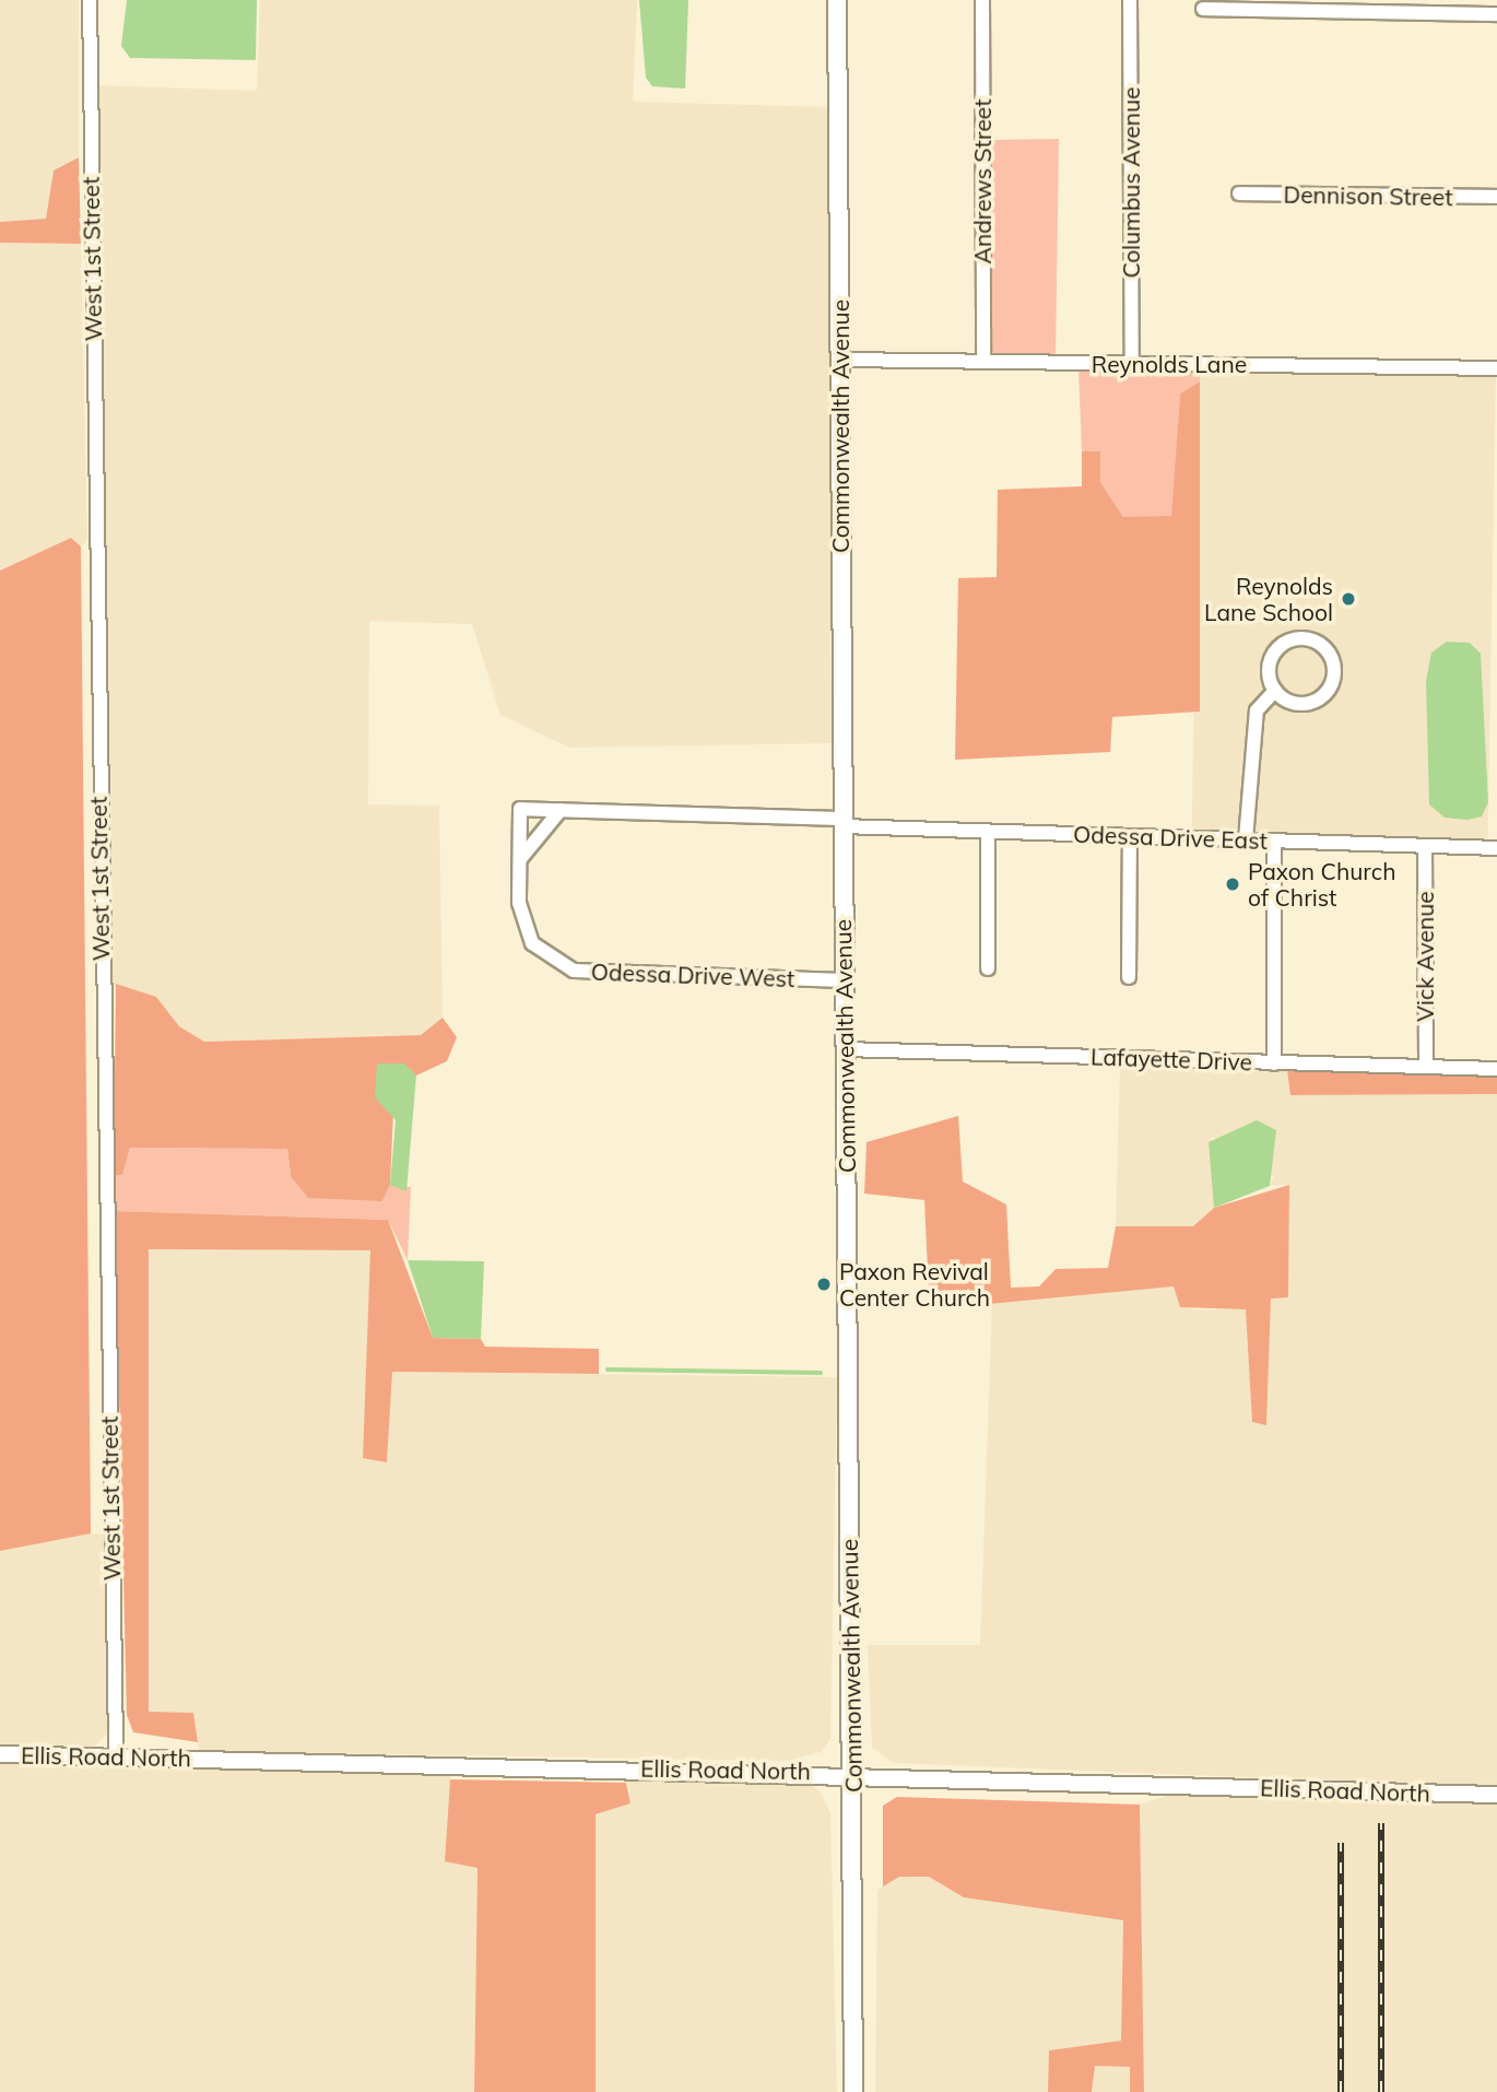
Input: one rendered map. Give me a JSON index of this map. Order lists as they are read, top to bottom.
{
  "streets": {
    "main road": ["Commonwealth Avenue"],
    "street": [
      "Andrews Street",
      "Columbus Avenue",
      "Dennison Street",
      "West 1st Street",
      "Reynolds Lane",
      "Odessa Drive East",
      "Vick Avenue",
      "Odessa Drive West",
      "Lafayette Drive",
      "Ellis Road North"
    ]
  },
  "crossings": [
    ["Andrews Street", "Reynolds Lane"],
    ["Columbus Avenue", "Reynolds Lane"],
    ["West 1st Street", "Ellis Road North"],
    ["Reynolds Lane", "Commonwealth Avenue"],
    ["Commonwealth Avenue", "Odessa Drive East"],
    ["Commonwealth Avenue", "Odessa Drive West"],
    ["Commonwealth Avenue", "Lafayette Drive"],
    ["Commonwealth Avenue", "Ellis Road North"],
    ["Odessa Drive East", "Vick Avenue"],
    ["Odessa Drive East", "Odessa Drive West"],
    ["Vick Avenue", "Lafayette Drive"]
  ],
  "places": ["Reynolds Lane School", "Paxon Church of Christ", "Paxon Revival Center Church"]
}
